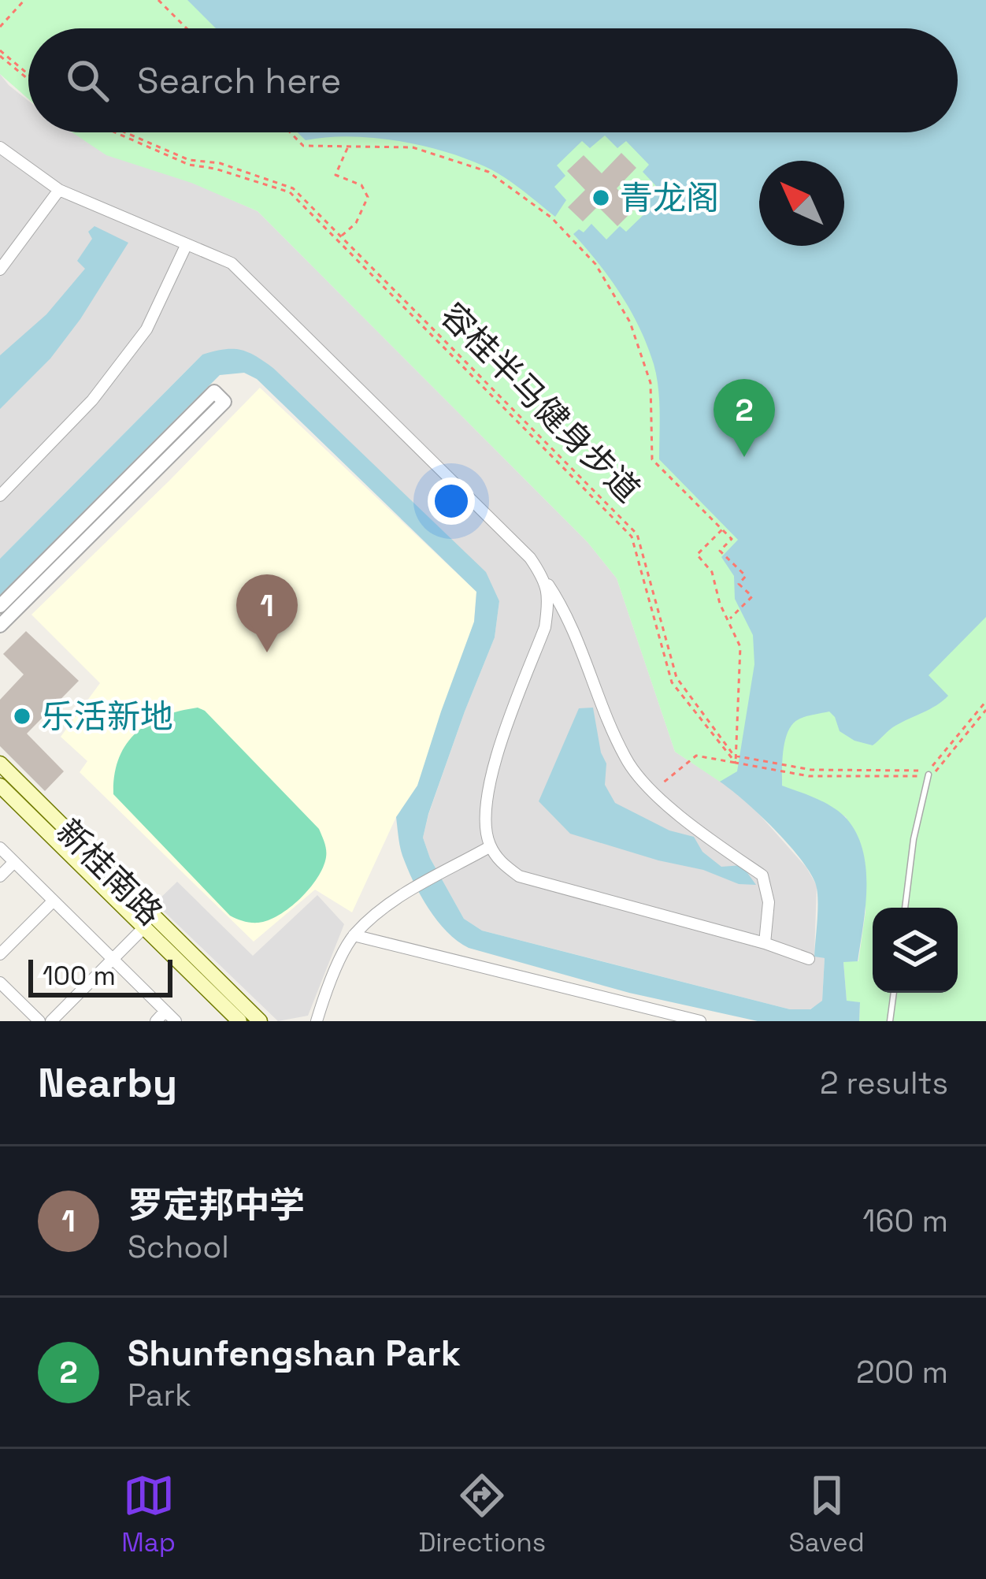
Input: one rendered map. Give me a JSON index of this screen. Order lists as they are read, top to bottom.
{
  "streets": {
    "main road": ["新桂南路"],
    "path": ["容桂半马健身步道"]
  },
  "places": ["青龙阁", "乐活新地"],
  "scale_bar": "100 m",
  "north": "top left",
  "page": {
    "search": "Search here",
    "pins": ["2", "1"],
    "scale": "100 m",
    "heading": ["Nearby", "2 results"],
    "list": [
      {
        "mark": "1",
        "name": "罗定邦中学",
        "note": "School",
        "value": "160 m"
      },
      {
        "mark": "2",
        "name": "Shunfengshan Park",
        "note": "Park",
        "value": "200 m"
      }
    ],
    "nav": ["Map", "Directions", "Saved"]
  }
}
